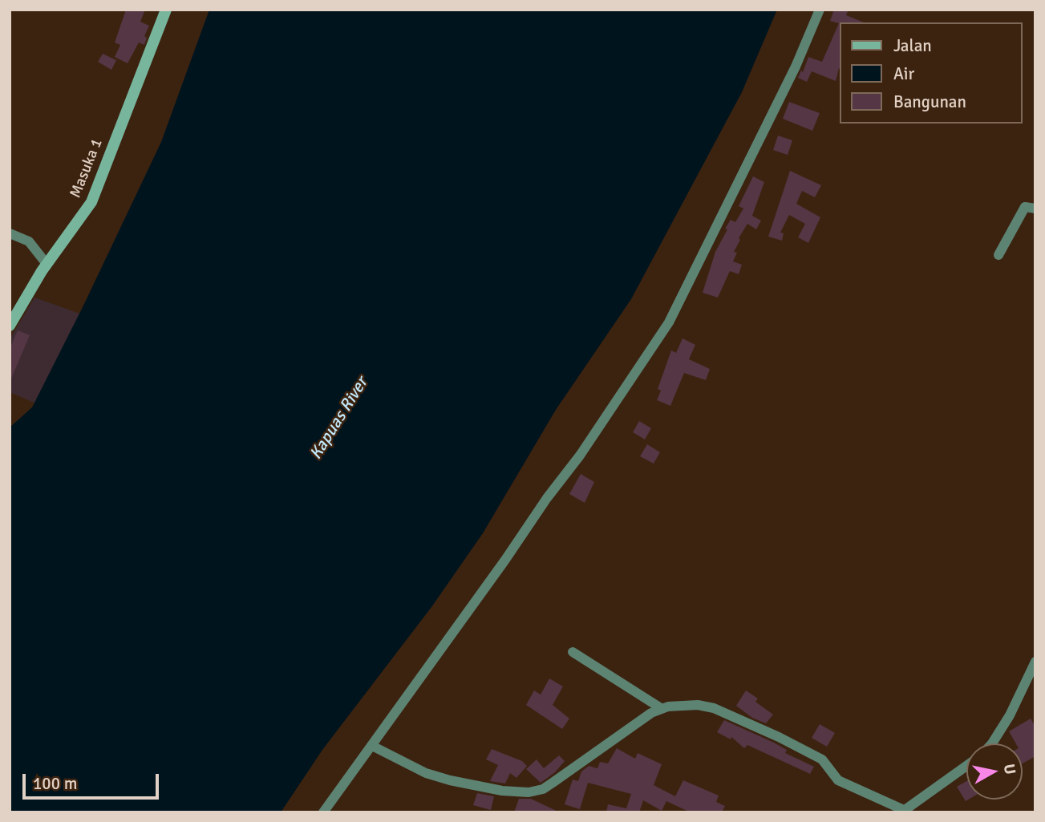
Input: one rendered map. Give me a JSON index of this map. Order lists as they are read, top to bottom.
{
  "streets": {
    "street": ["Masuka 1"]
  },
  "water": ["Kapuas River"],
  "legend": ["Jalan", "Air", "Bangunan"],
  "scale_bar": "100 m",
  "north": "right"
}
